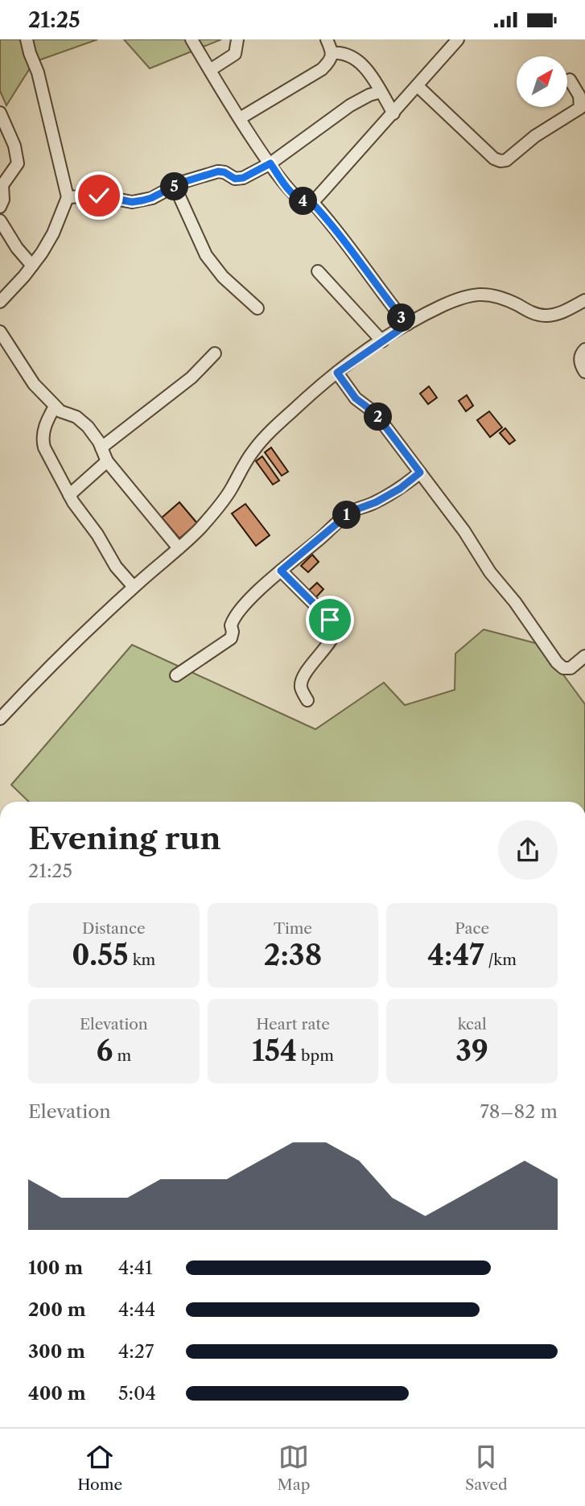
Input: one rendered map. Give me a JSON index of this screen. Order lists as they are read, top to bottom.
{
  "north": "top right",
  "page": {
    "status": "21:25",
    "pins": [
      "5",
      "4",
      "3",
      "2",
      "1"
    ],
    "heading": ["Evening run", "21:25"],
    "stats": [
      ["Distance", "0.55 km"],
      ["Time", "2:38"],
      ["Pace", "4:47 /km"],
      ["Elevation", "6 m"],
      ["Heart rate", "154 bpm"],
      ["kcal", "39"]
    ],
    "chart": ["Elevation", "78–82 m"],
    "list": [
      {
        "name": "100 m",
        "note": "4:41"
      },
      {
        "name": "200 m",
        "note": "4:44"
      },
      {
        "name": "300 m",
        "note": "4:27"
      },
      {
        "name": "400 m",
        "note": "5:04"
      }
    ],
    "tabs": ["Home", "Map", "Saved"]
  }
}
